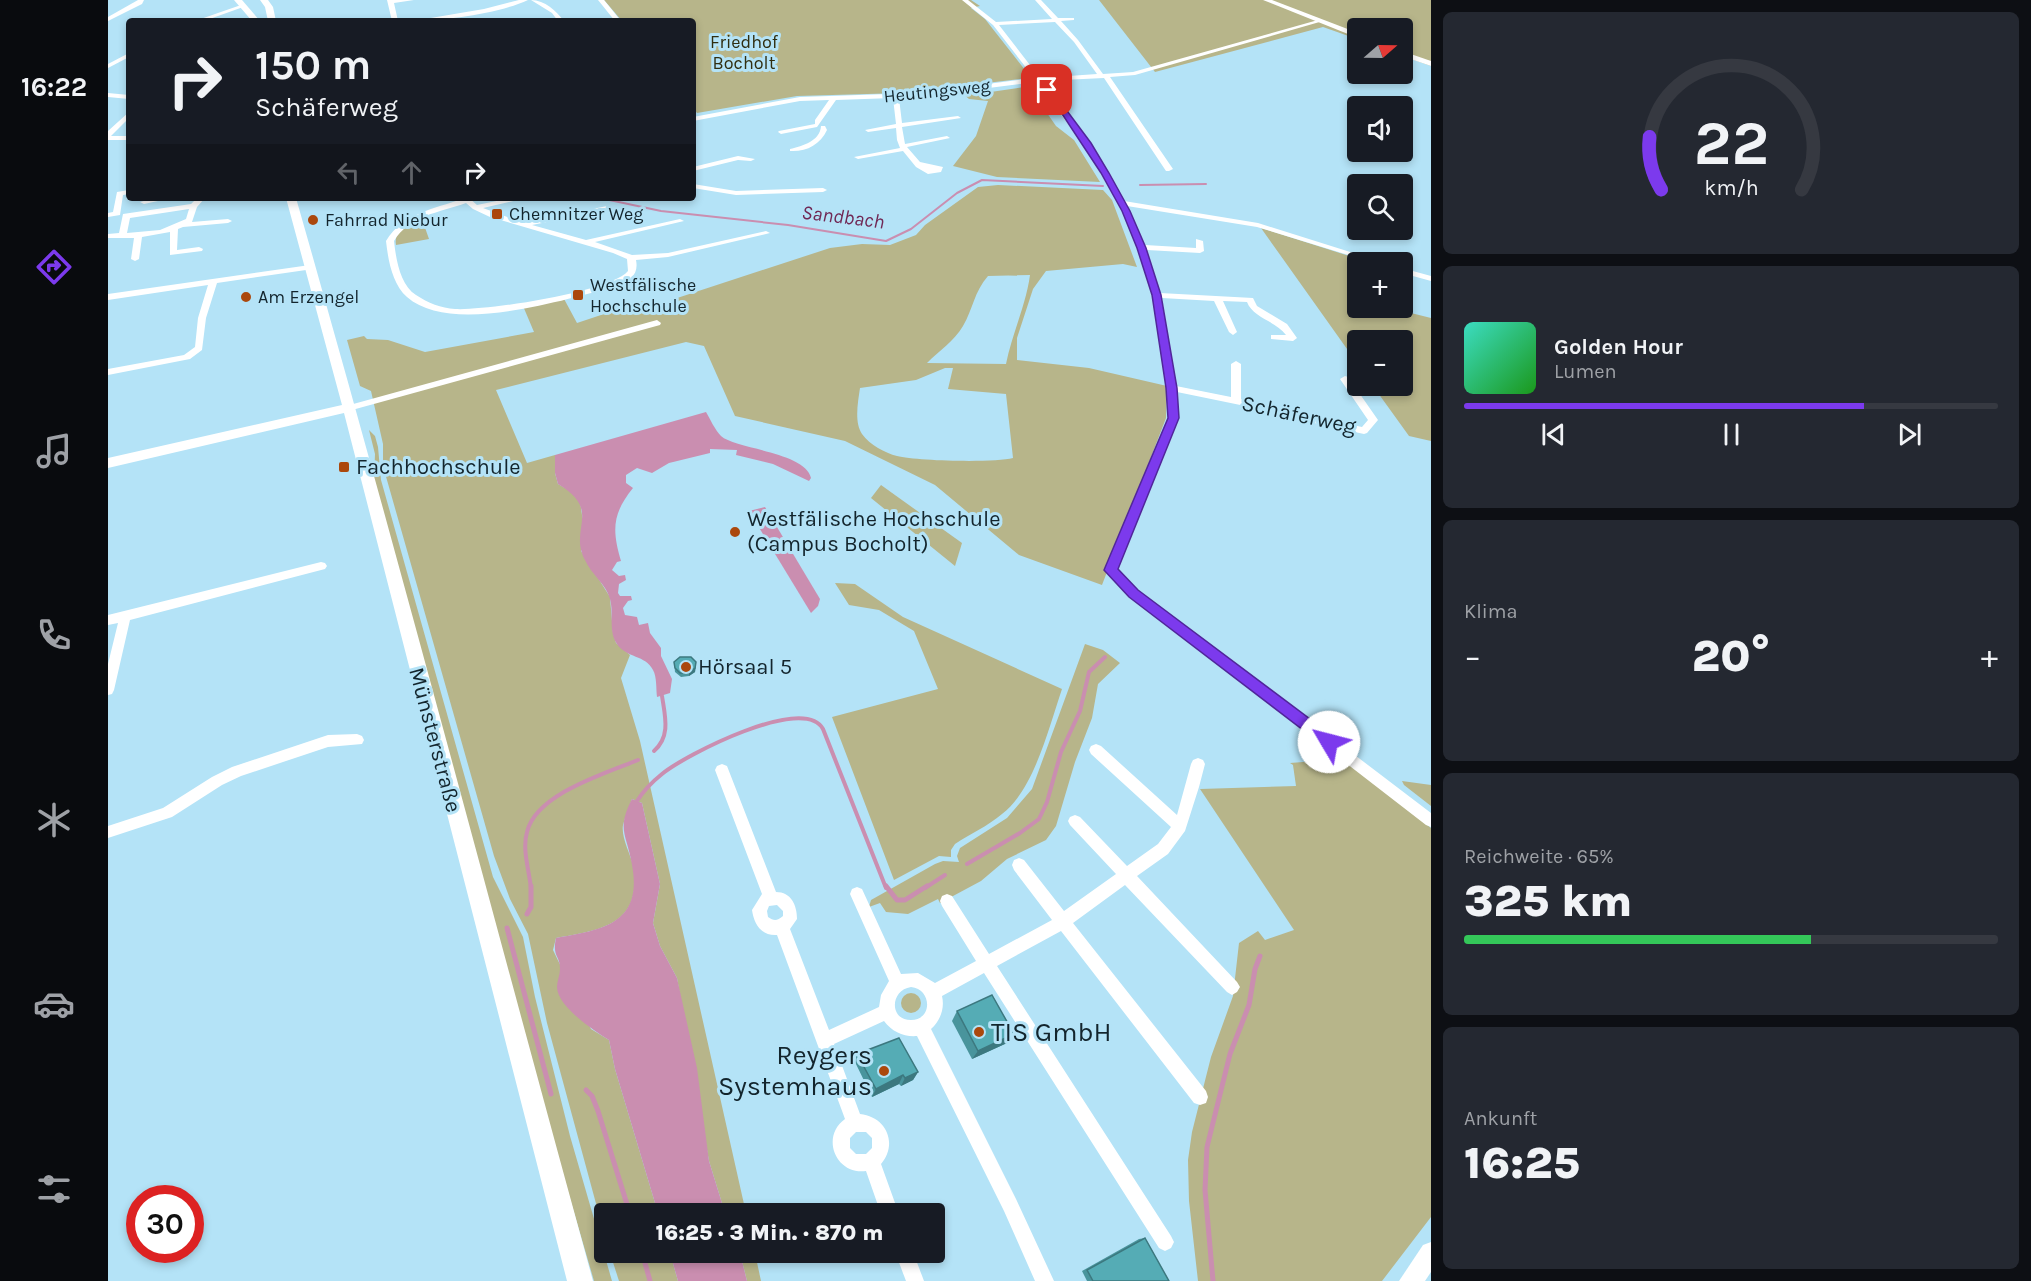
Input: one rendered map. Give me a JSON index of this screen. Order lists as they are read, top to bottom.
{
  "streets": {
    "main road": ["Münsterstraße"],
    "street": ["Heutingsweg", "Schäferweg"]
  },
  "water": ["Sandbach"],
  "parks": ["Friedhof Bocholt"],
  "places": {
    "transit": ["Chemnitzer Weg", "Westfälische Hochschule", "Fachhochschule"],
    "other": [
      "Fahrrad Niebur",
      "Am Erzengel",
      "Westfälische Hochschule (Campus Bocholt)",
      "Hörsaal 5",
      "TIS GmbH",
      "Reygers Systemhaus"
    ]
  },
  "north": "right",
  "page": {
    "tabs": "16:22",
    "map_buttons": ["+", "−"],
    "turn": ["150 m", "Schäferweg"],
    "song": ["Golden Hour", "Lumen"],
    "tile": [
      "Klima",
      ["Reichweite · 65%", "325 km"],
      ["Ankunft", "16:25"]
    ],
    "heat": ["−", "20°", "+"],
    "limit": "30",
    "trip": "16:25 · 3 Min. · 870 m",
    "gauge": ["22", "km/h"]
  }
}
